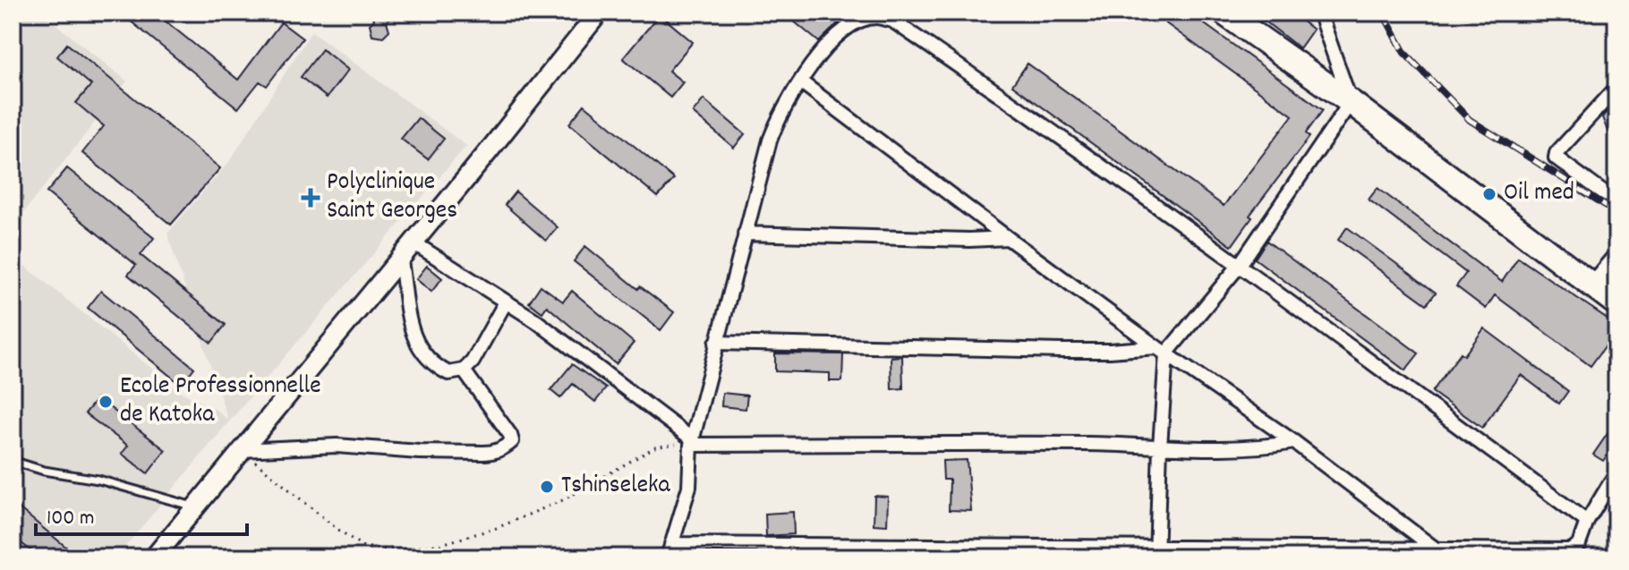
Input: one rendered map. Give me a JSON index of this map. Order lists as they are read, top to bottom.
{
  "places": {
    "other": ["Oil med", "Ecole Professionnelle de Katoka", "Tshinseleka"],
    "health": ["Polyclinique Saint Georges"]
  },
  "scale_bar": "100 m"
}
